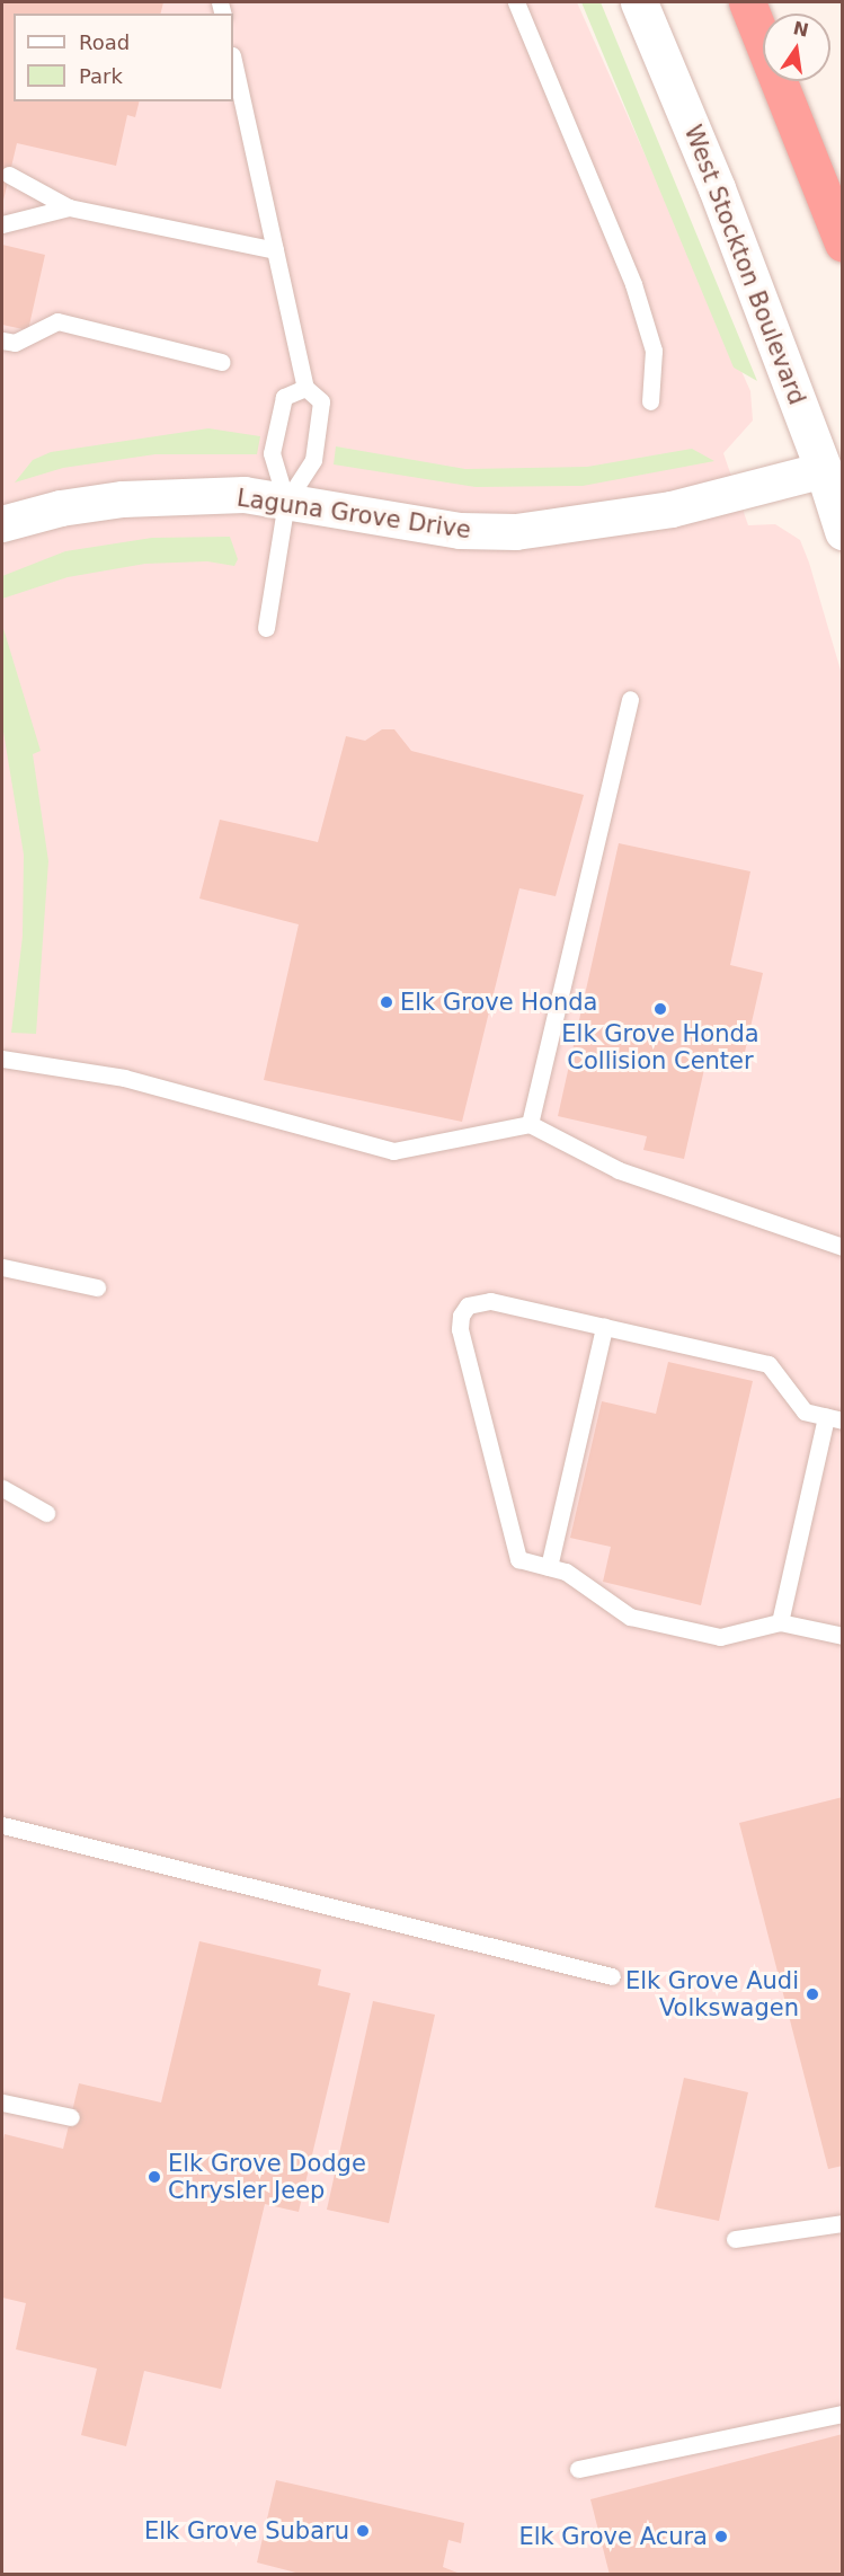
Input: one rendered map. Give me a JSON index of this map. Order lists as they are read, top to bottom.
{
  "streets": {
    "street": ["West Stockton Boulevard", "Laguna Grove Drive"]
  },
  "crossings": [
    ["West Stockton Boulevard", "Laguna Grove Drive"]
  ],
  "places": [
    "Elk Grove Honda",
    "Elk Grove Honda Collision Center",
    "Elk Grove Audi Volkswagen",
    "Elk Grove Dodge Chrysler Jeep",
    "Elk Grove Subaru",
    "Elk Grove Acura"
  ],
  "legend": ["Road", "Park"],
  "north": "top"
}
